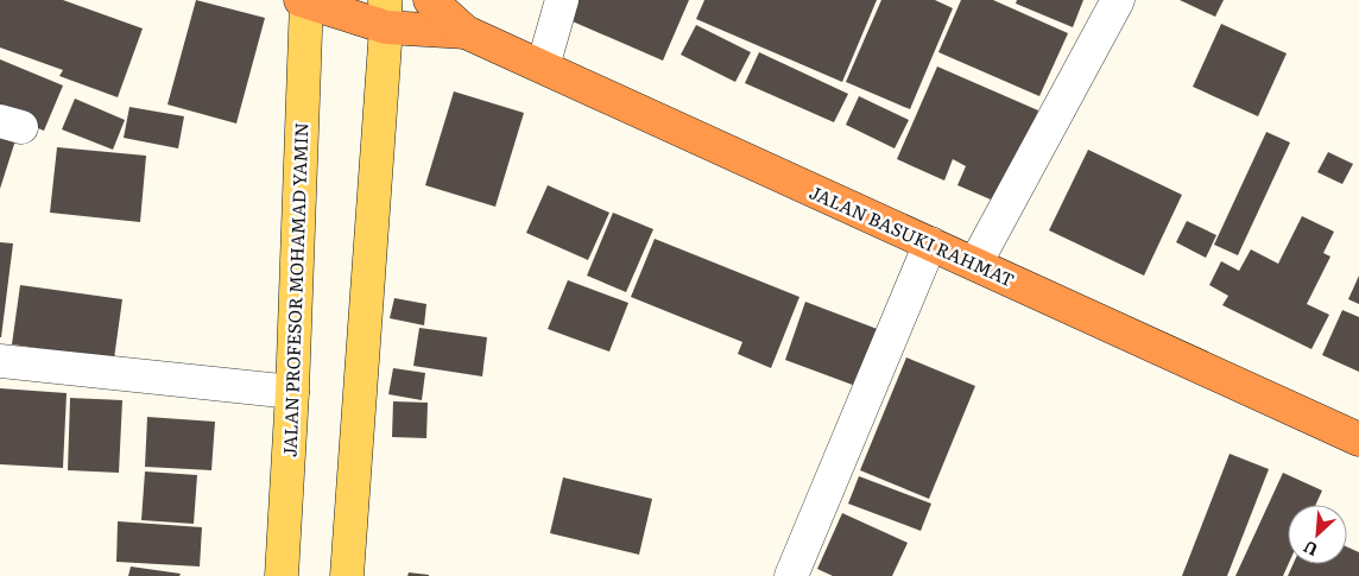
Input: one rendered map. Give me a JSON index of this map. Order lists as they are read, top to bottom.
{
  "streets": {
    "highway": ["JALAN BASUKI RAHMAT"],
    "main road": ["JALAN PROFESOR MOHAMAD YAMIN"]
  },
  "north": "bottom left"
}
